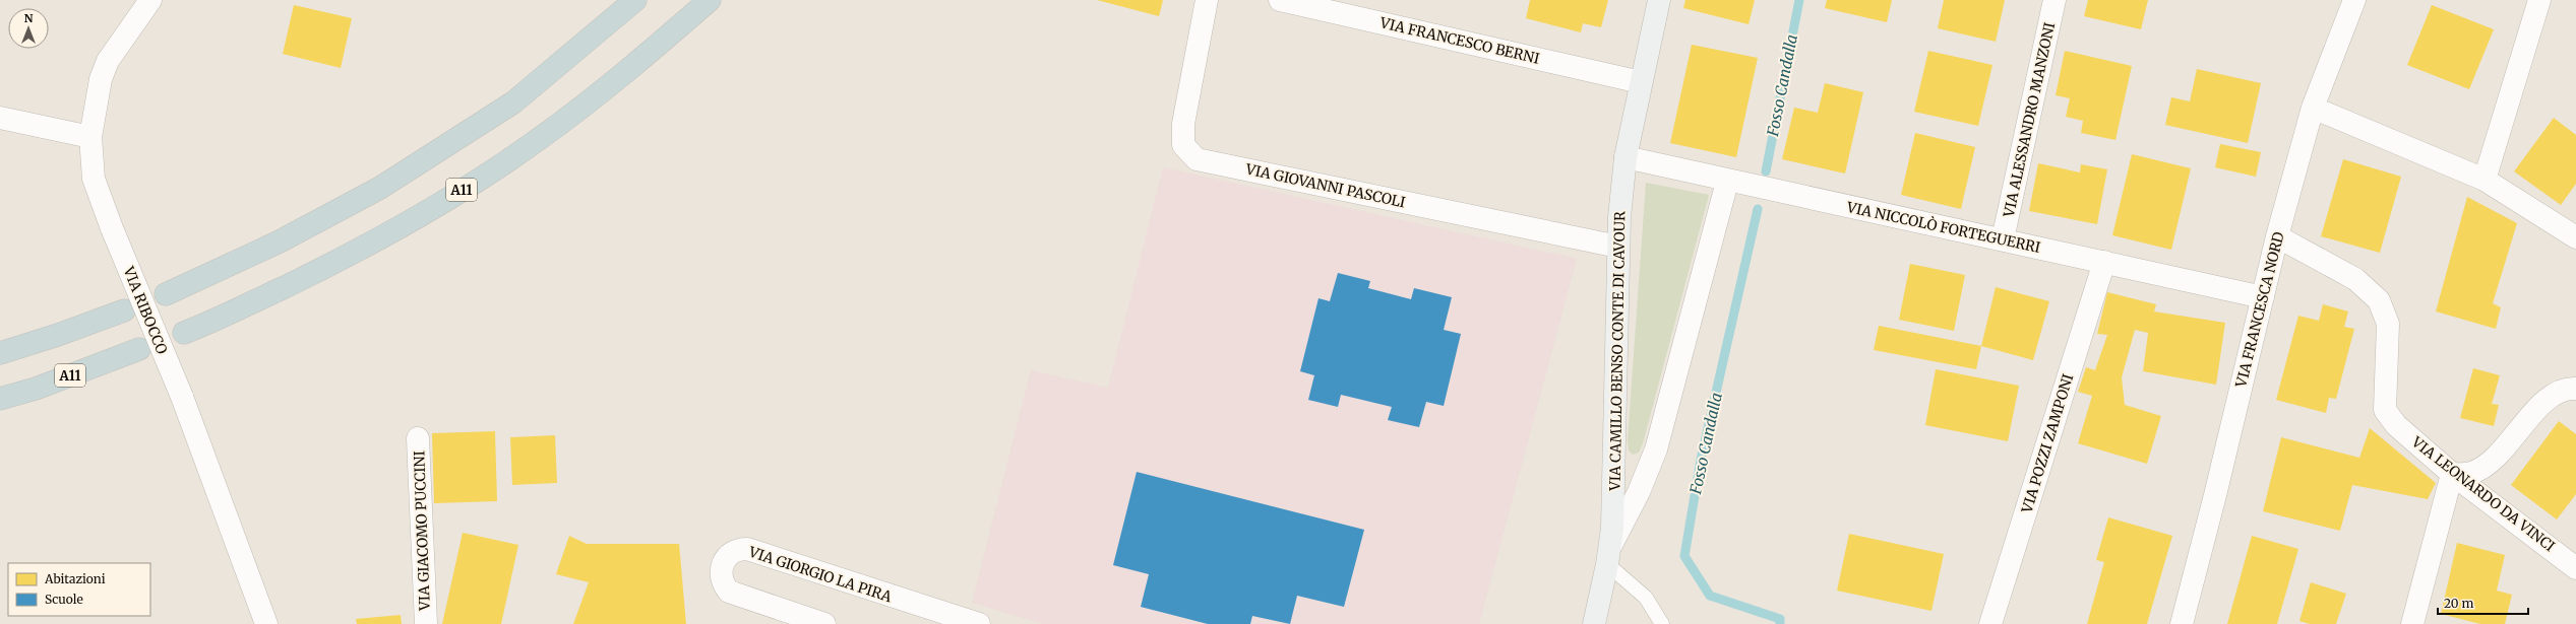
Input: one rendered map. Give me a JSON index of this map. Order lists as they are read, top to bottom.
{
  "streets": {
    "highway": ["A11"],
    "main road": ["VIA CAMILLO BENSO CONTE DI CAVOUR"],
    "street": [
      "VIA FRANCESCO BERNI",
      "VIA ALESSANDRO MANZONI",
      "VIA GIOVANNI PASCOLI",
      "VIA NICCOLÒ FORTEGUERRI",
      "VIA FRANCESCA NORD",
      "VIA RIBOCCO",
      "VIA POZZI ZAMPONI",
      "VIA LEONARDO DA VINCI",
      "VIA GIACOMO PUCCINI",
      "VIA GIORGIO LA PIRA"
    ]
  },
  "crossings": [
    ["VIA FRANCESCO BERNI", "VIA CAMILLO BENSO CONTE DI CAVOUR"],
    ["VIA ALESSANDRO MANZONI", "VIA NICCOLÒ FORTEGUERRI"],
    ["VIA GIOVANNI PASCOLI", "VIA CAMILLO BENSO CONTE DI CAVOUR"],
    ["VIA NICCOLÒ FORTEGUERRI", "VIA FRANCESCA NORD"],
    ["VIA NICCOLÒ FORTEGUERRI", "VIA CAMILLO BENSO CONTE DI CAVOUR"],
    ["VIA NICCOLÒ FORTEGUERRI", "VIA POZZI ZAMPONI"],
    ["VIA FRANCESCA NORD", "VIA LEONARDO DA VINCI"]
  ],
  "water": ["Fosso Candalla"],
  "legend": ["Abitazioni", "Scuole"],
  "scale_bar": "20 m",
  "north": "top"
}
